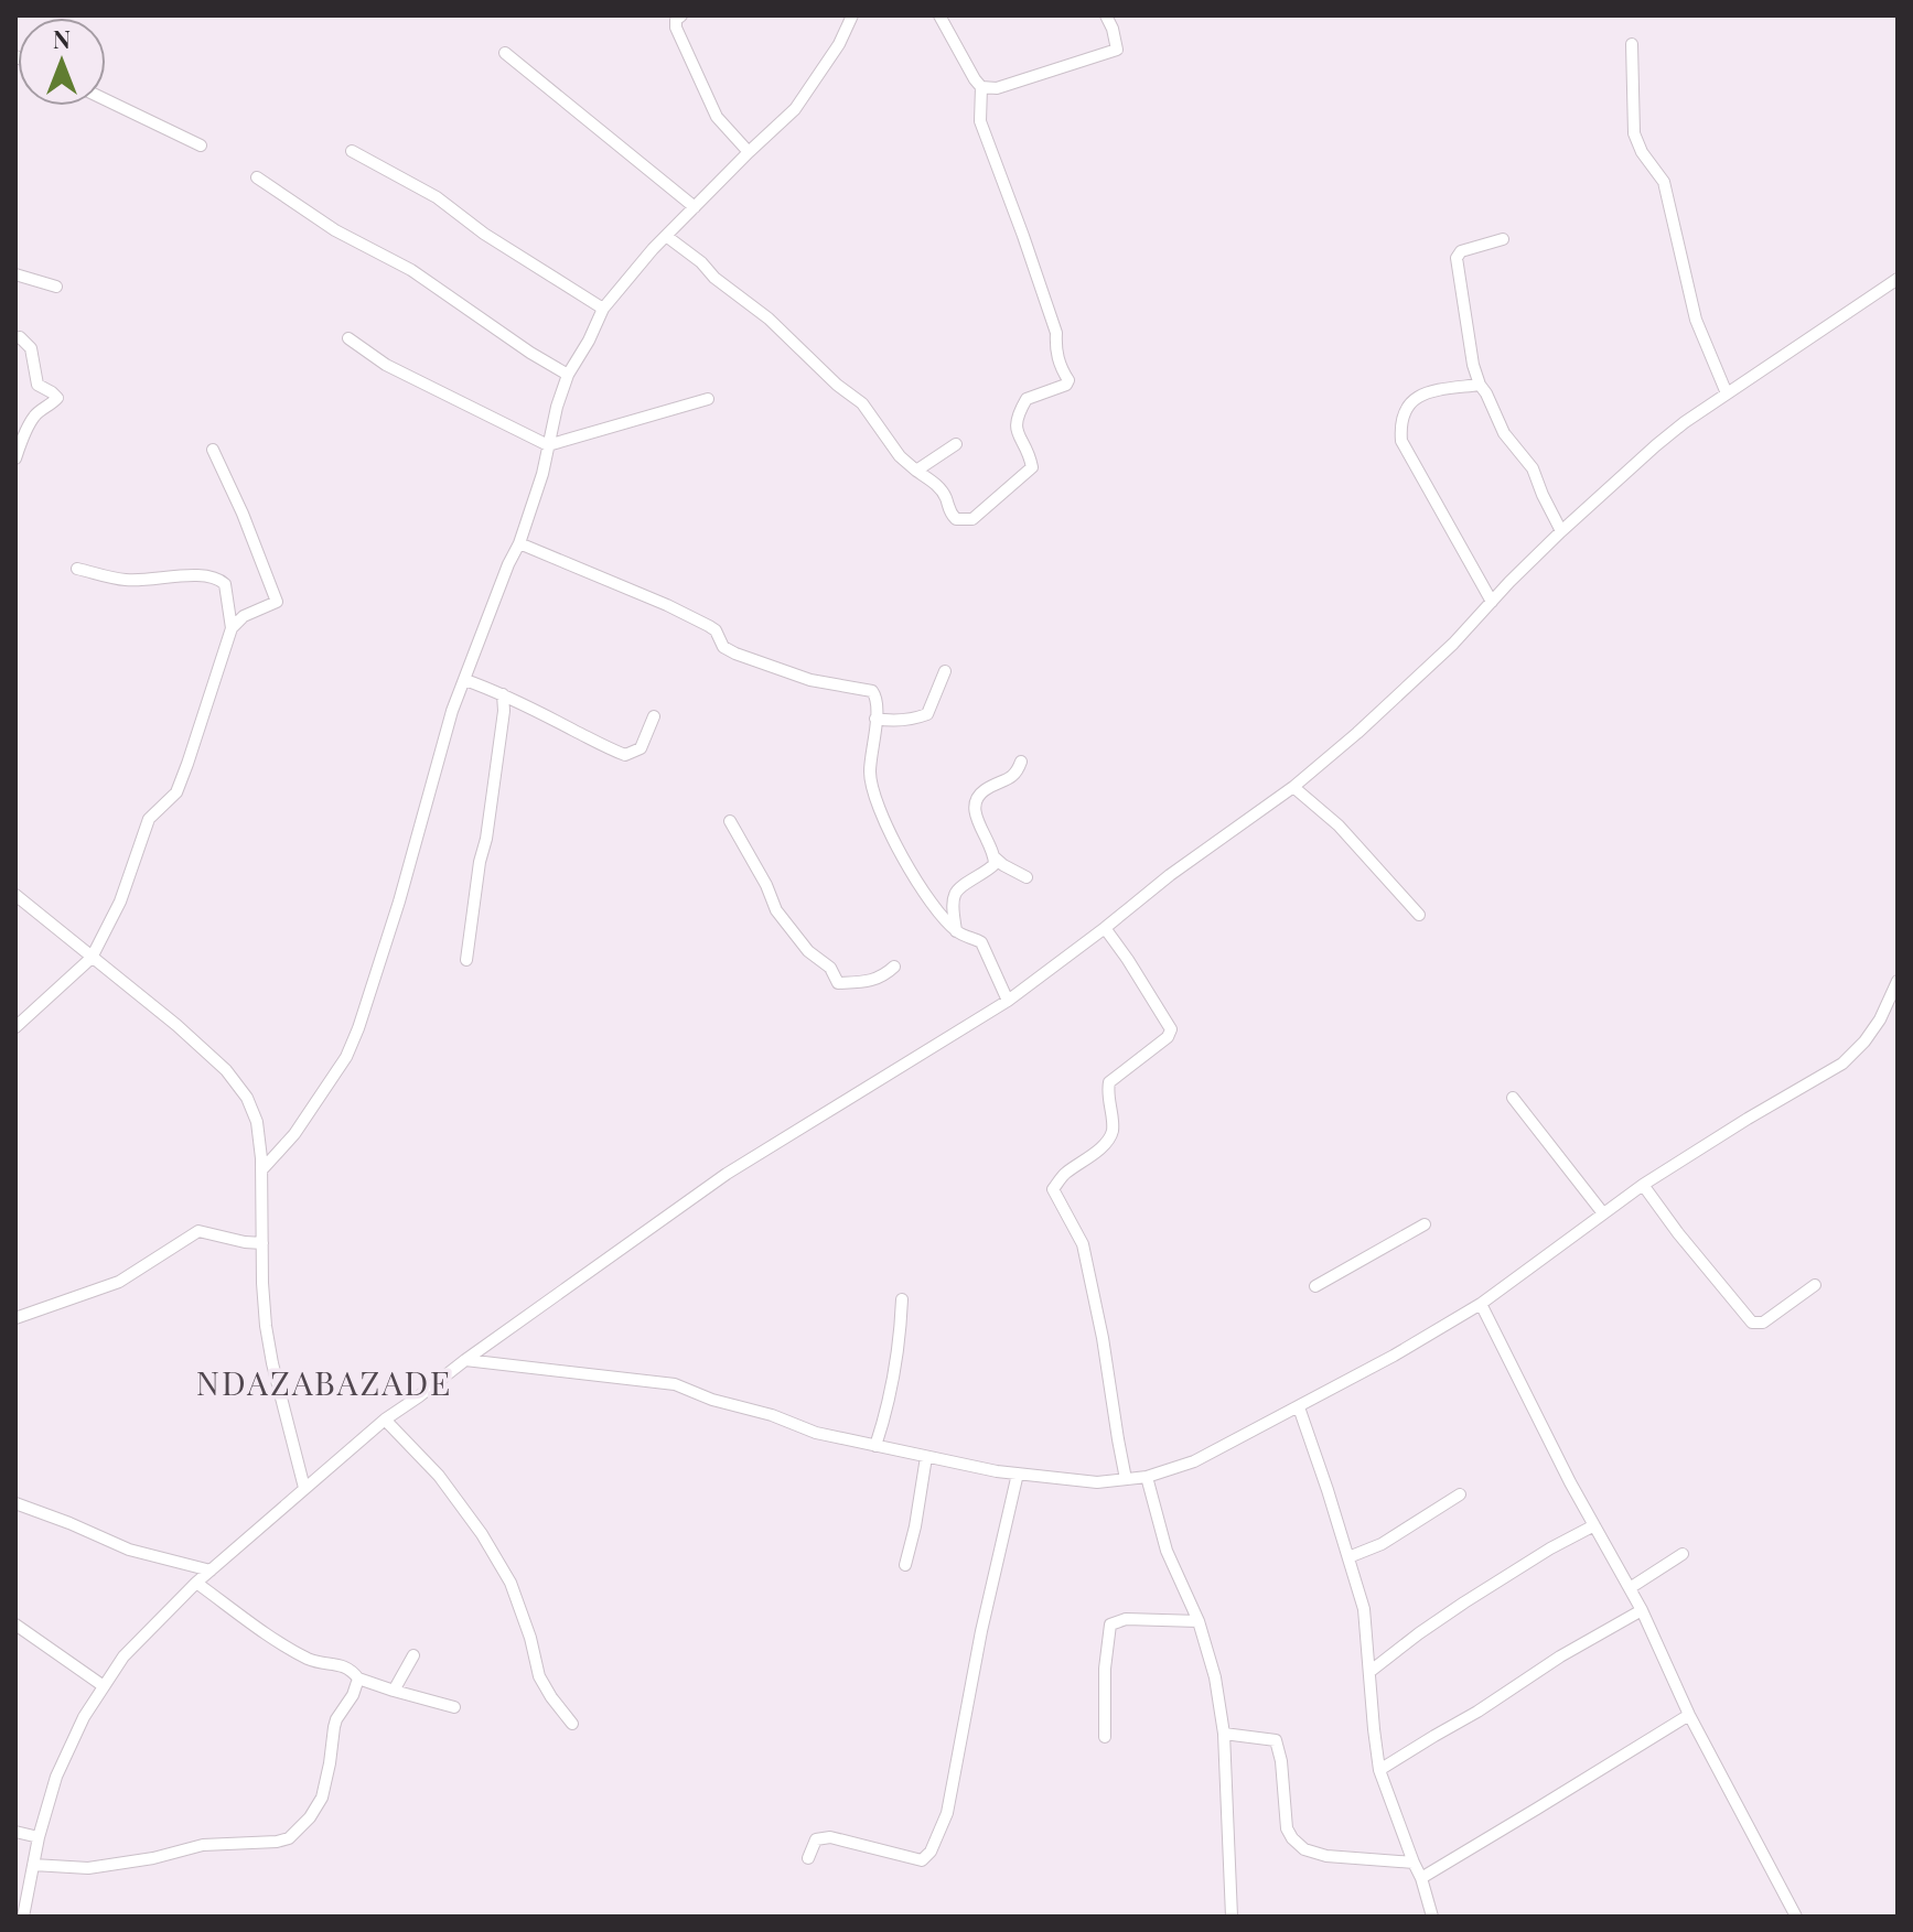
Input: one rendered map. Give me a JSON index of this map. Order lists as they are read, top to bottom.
{
  "districts": ["NDAZABAZADE"],
  "north": "top"
}
